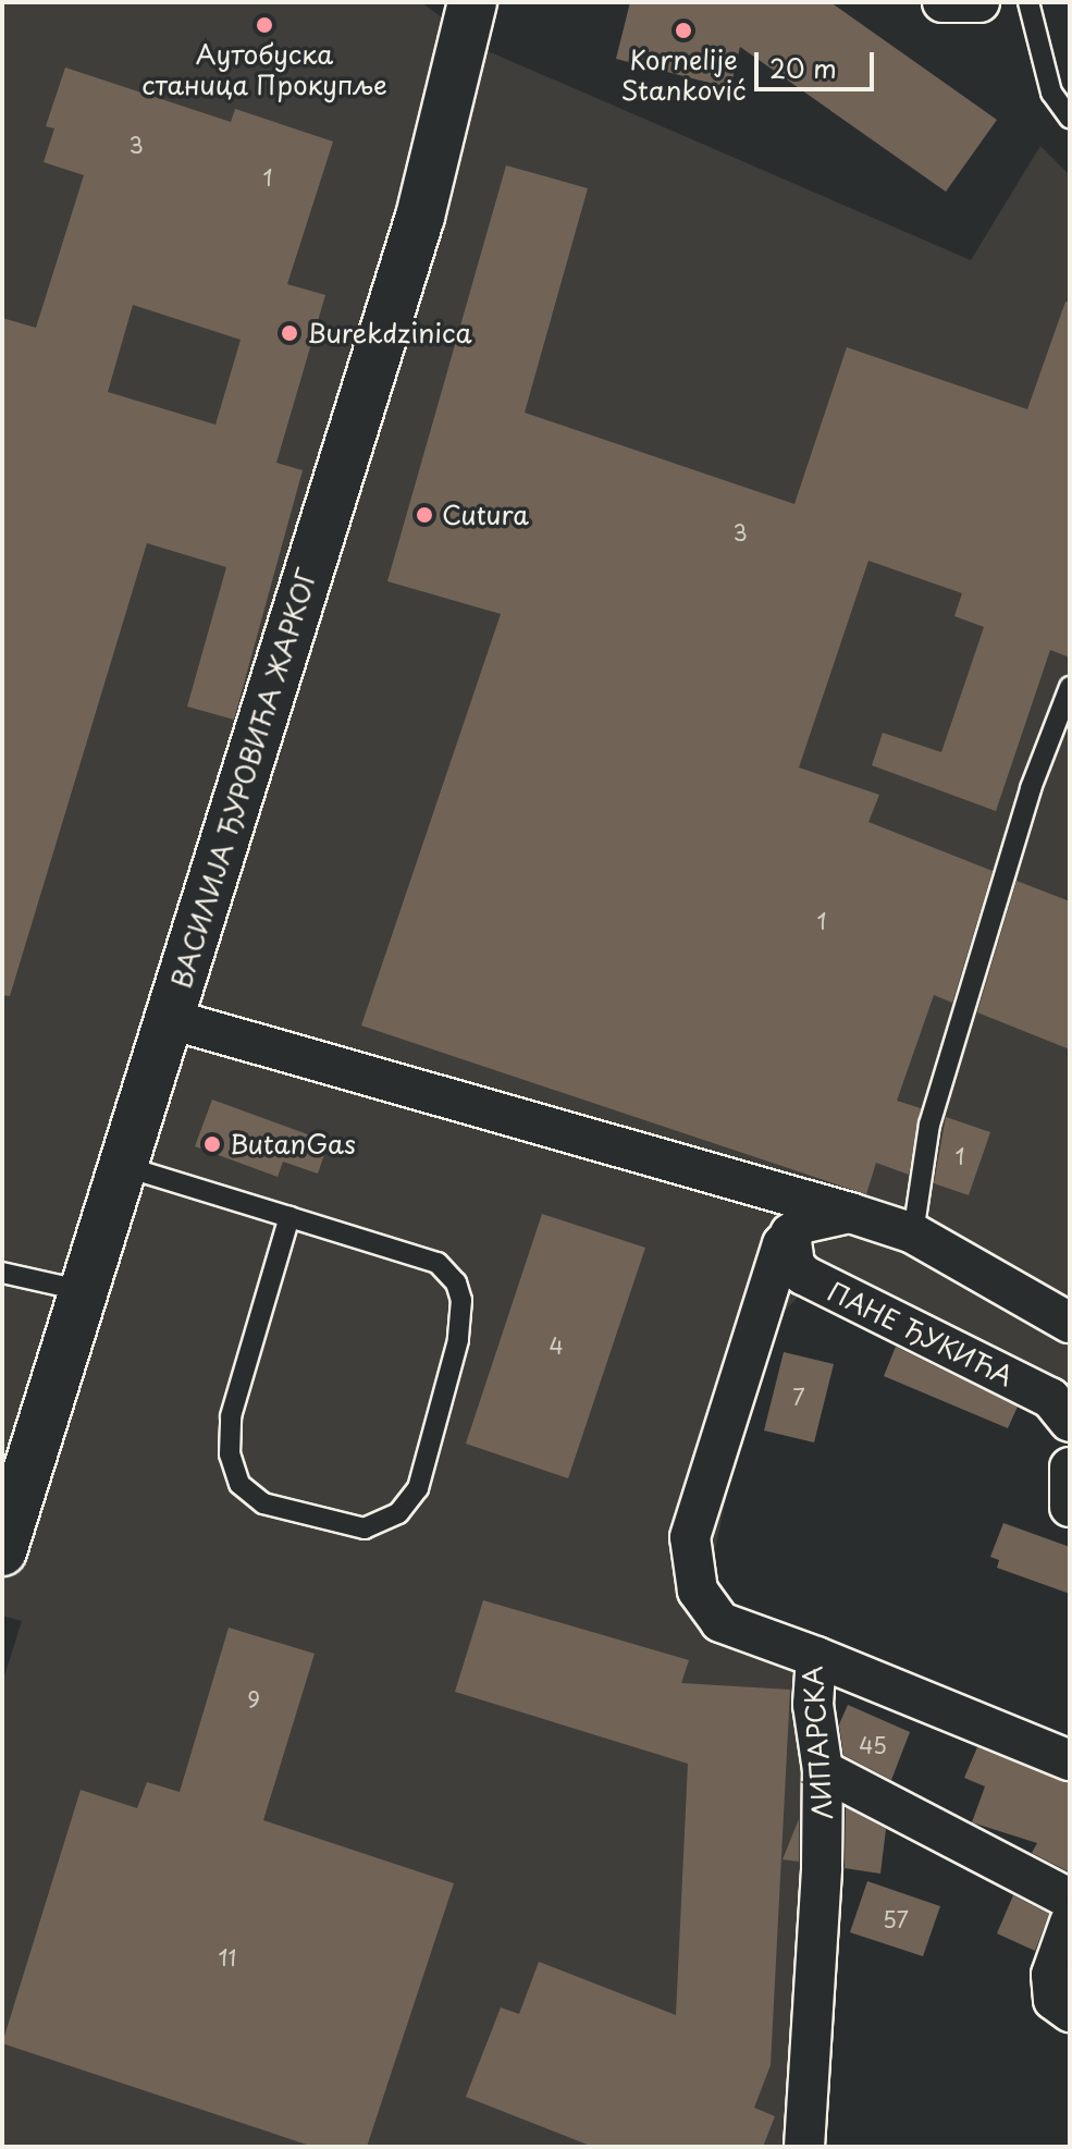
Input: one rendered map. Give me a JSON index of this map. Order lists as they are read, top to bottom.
{
  "streets": {
    "main road": ["ВАСИЛИЈА ЂУРОВИЋА ЖАРКОГ"],
    "street": ["ПАНЕ ЂУКИЋА", "ЛИПАРСКА"]
  },
  "crossings": [
    ["ПАНЕ ЂУКИЋА", "ЛИПАРСКА"]
  ],
  "places": [
    "Аутобуска станица Прокупље",
    "Kornelije Stanković",
    "Burekdzinica",
    "Cutura",
    "ButanGas"
  ],
  "house_numbers": [
    "3",
    "1",
    "3",
    "1",
    "1",
    "4",
    "7",
    "9",
    "45",
    "57",
    "11"
  ],
  "scale_bar": "20 m"
}
